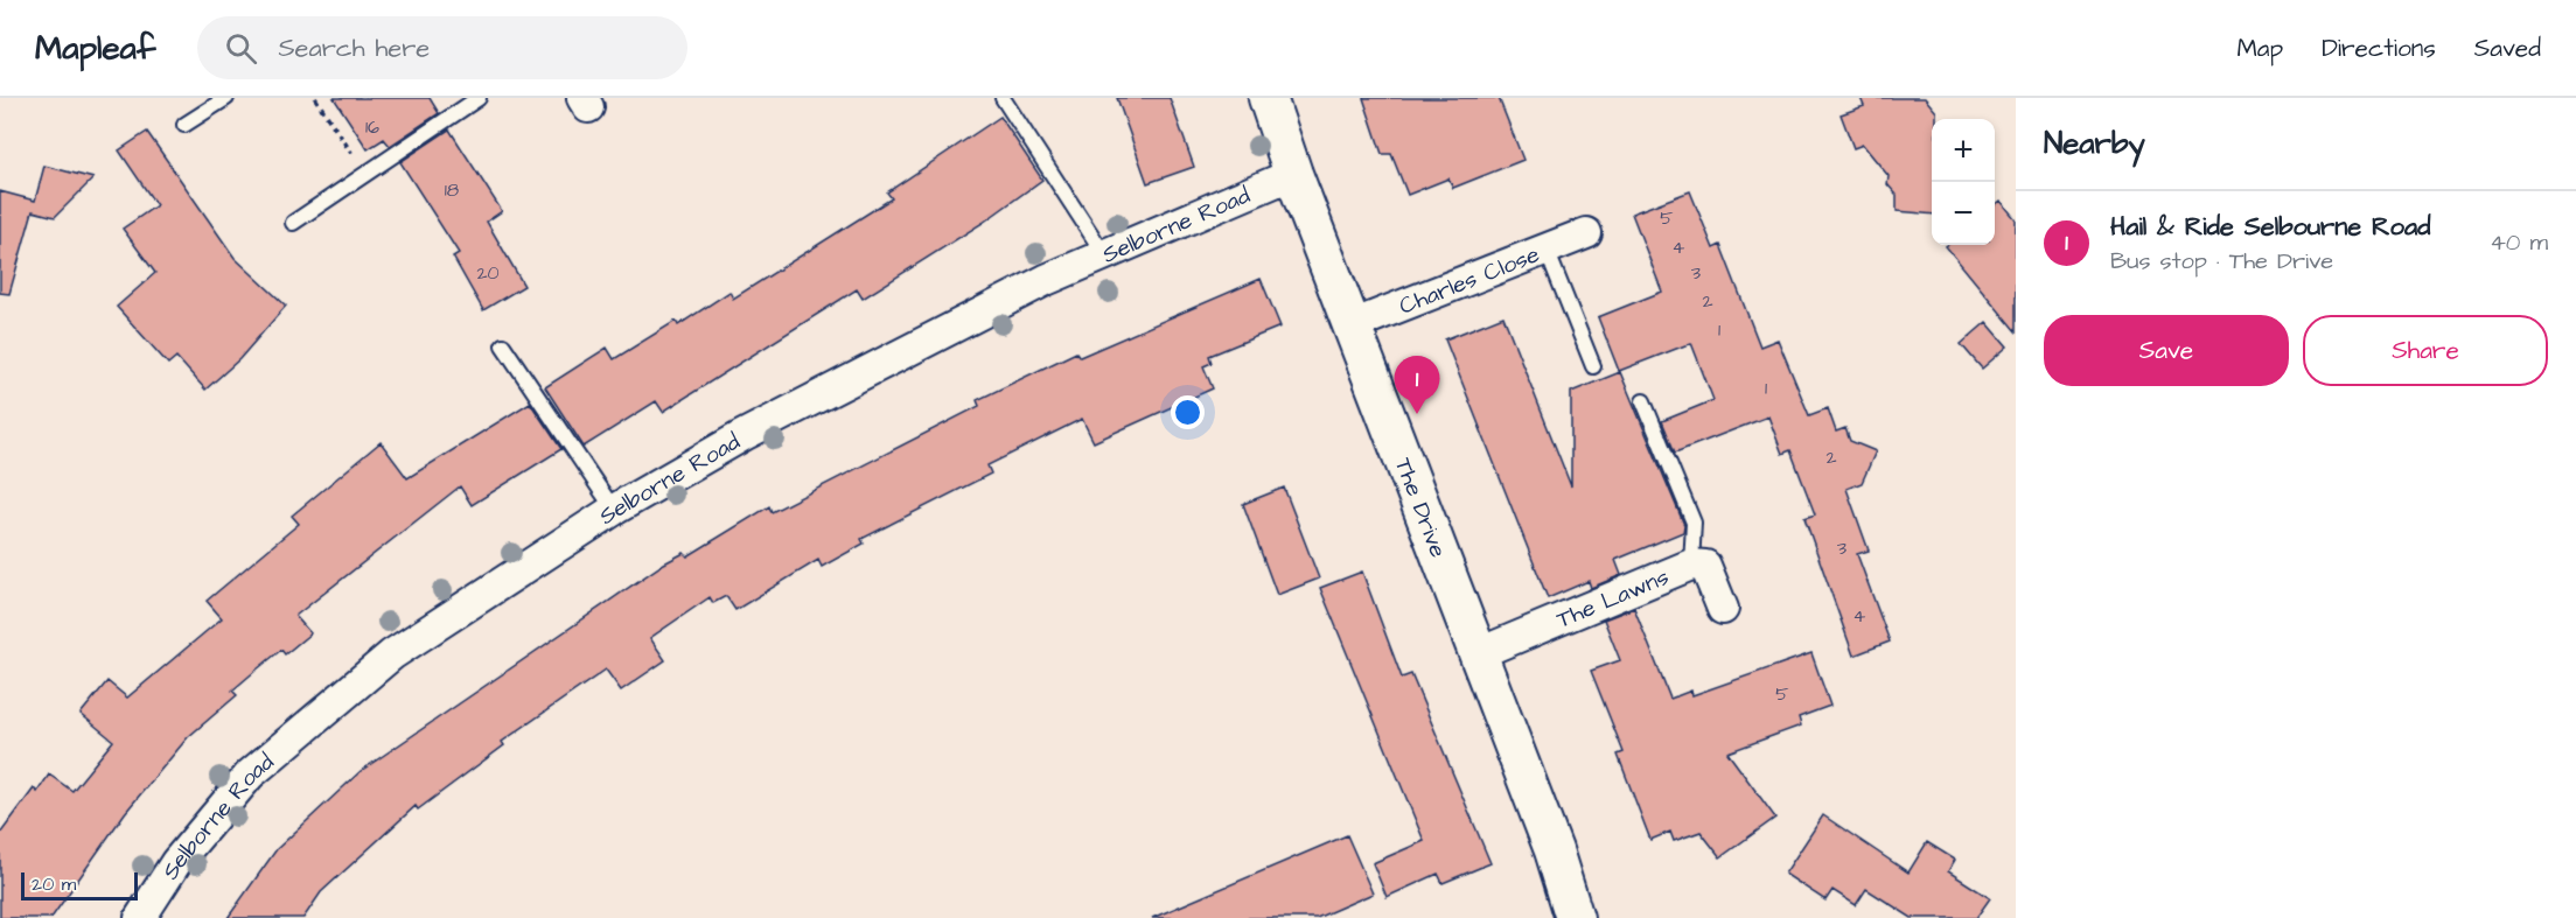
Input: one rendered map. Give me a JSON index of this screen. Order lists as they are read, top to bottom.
{
  "streets": {
    "street": [
      "Selborne Road",
      "Charles Close",
      "The Drive",
      "The Lawns"
    ]
  },
  "crossings": [
    ["Selborne Road", "The Drive"],
    ["Charles Close", "The Drive"],
    ["The Drive", "The Lawns"]
  ],
  "house_numbers": [
    "16",
    "18",
    "5",
    "4",
    "20",
    "3",
    "2",
    "1",
    "1",
    "2",
    "3",
    "4",
    "5"
  ],
  "scale_bar": "20 m",
  "page": {
    "header": "Mapleaf",
    "search": "Search here",
    "nav": ["Map", "Directions", "Saved"],
    "heading": "Nearby",
    "map_buttons": ["+", "−"],
    "list": [
      {
        "mark": "1",
        "name": "Hail & Ride Selbourne Road",
        "note": "Bus stop · The Drive",
        "value": "40 m"
      }
    ],
    "buttons": ["Save", "Share"],
    "pins": "1",
    "scale": "20 m"
  }
}
